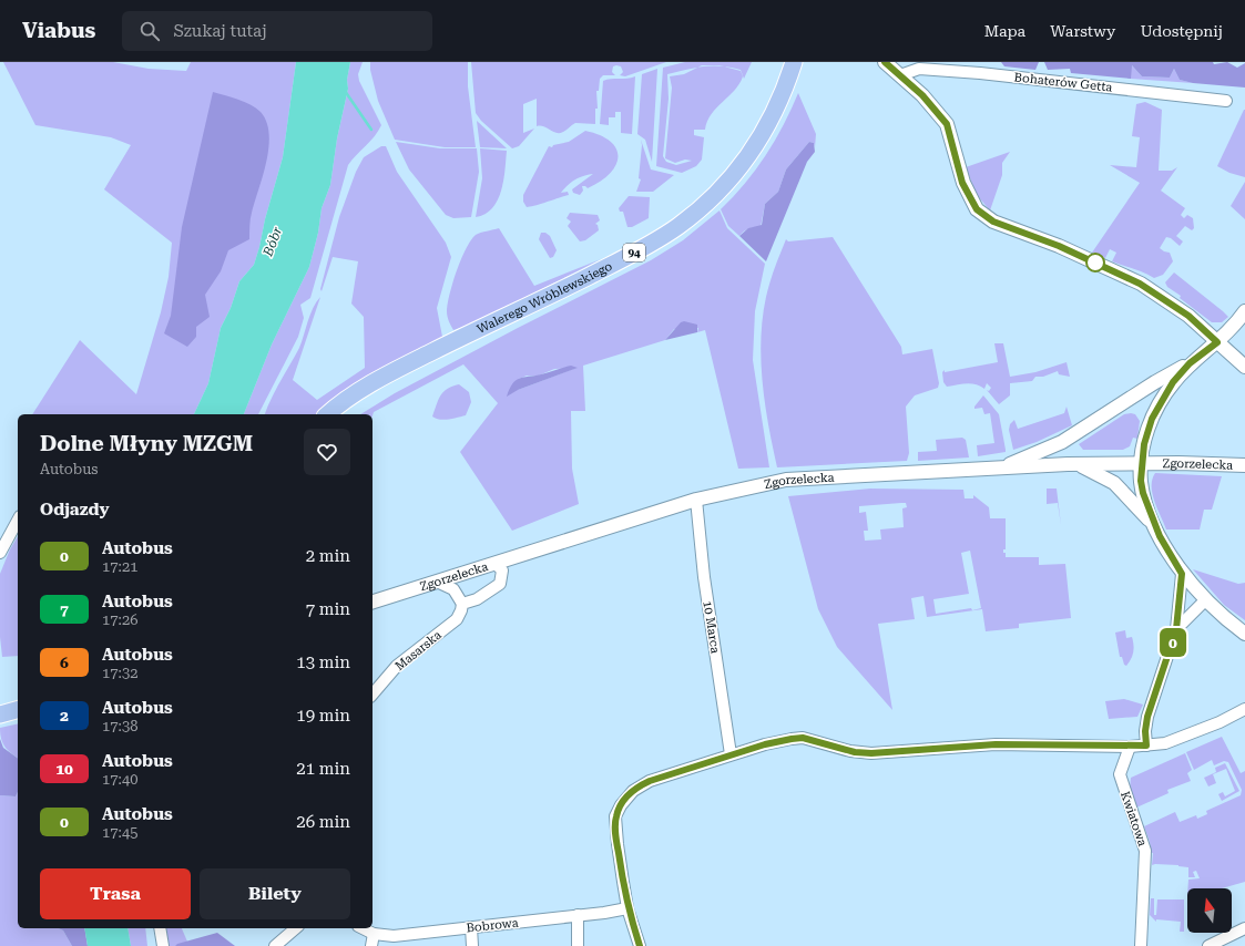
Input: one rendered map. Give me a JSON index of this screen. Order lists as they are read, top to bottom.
{
  "streets": {
    "main road": ["94", "Walerego Wróblewskiego"],
    "street": [
      "Bohaterów Getta",
      "Zgorzelecka",
      "10 Marca",
      "Masarska",
      "Kwiatowa",
      "Bobrowa"
    ]
  },
  "crossings": [
    ["Zgorzelecka", "10 Marca"]
  ],
  "water": ["Bóbr"],
  "lines": ["bus line 0"],
  "north": "top",
  "page": {
    "header": "Viabus",
    "search": "Szukaj tutaj",
    "nav": ["Mapa", "Warstwy", "Udostępnij"],
    "on_map": "0",
    "heading": [
      ["Dolne Młyny MZGM", "Autobus"],
      "Odjazdy"
    ],
    "list": [
      {
        "mark": "0",
        "name": "Autobus",
        "note": "17:21",
        "value": "2 min"
      },
      {
        "mark": "7",
        "name": "Autobus",
        "note": "17:26",
        "value": "7 min"
      },
      {
        "mark": "6",
        "name": "Autobus",
        "note": "17:32",
        "value": "13 min"
      },
      {
        "mark": "2",
        "name": "Autobus",
        "note": "17:38",
        "value": "19 min"
      },
      {
        "mark": "10",
        "name": "Autobus",
        "note": "17:40",
        "value": "21 min"
      },
      {
        "mark": "0",
        "name": "Autobus",
        "note": "17:45",
        "value": "26 min"
      }
    ],
    "buttons": ["Trasa", "Bilety"]
  }
}
